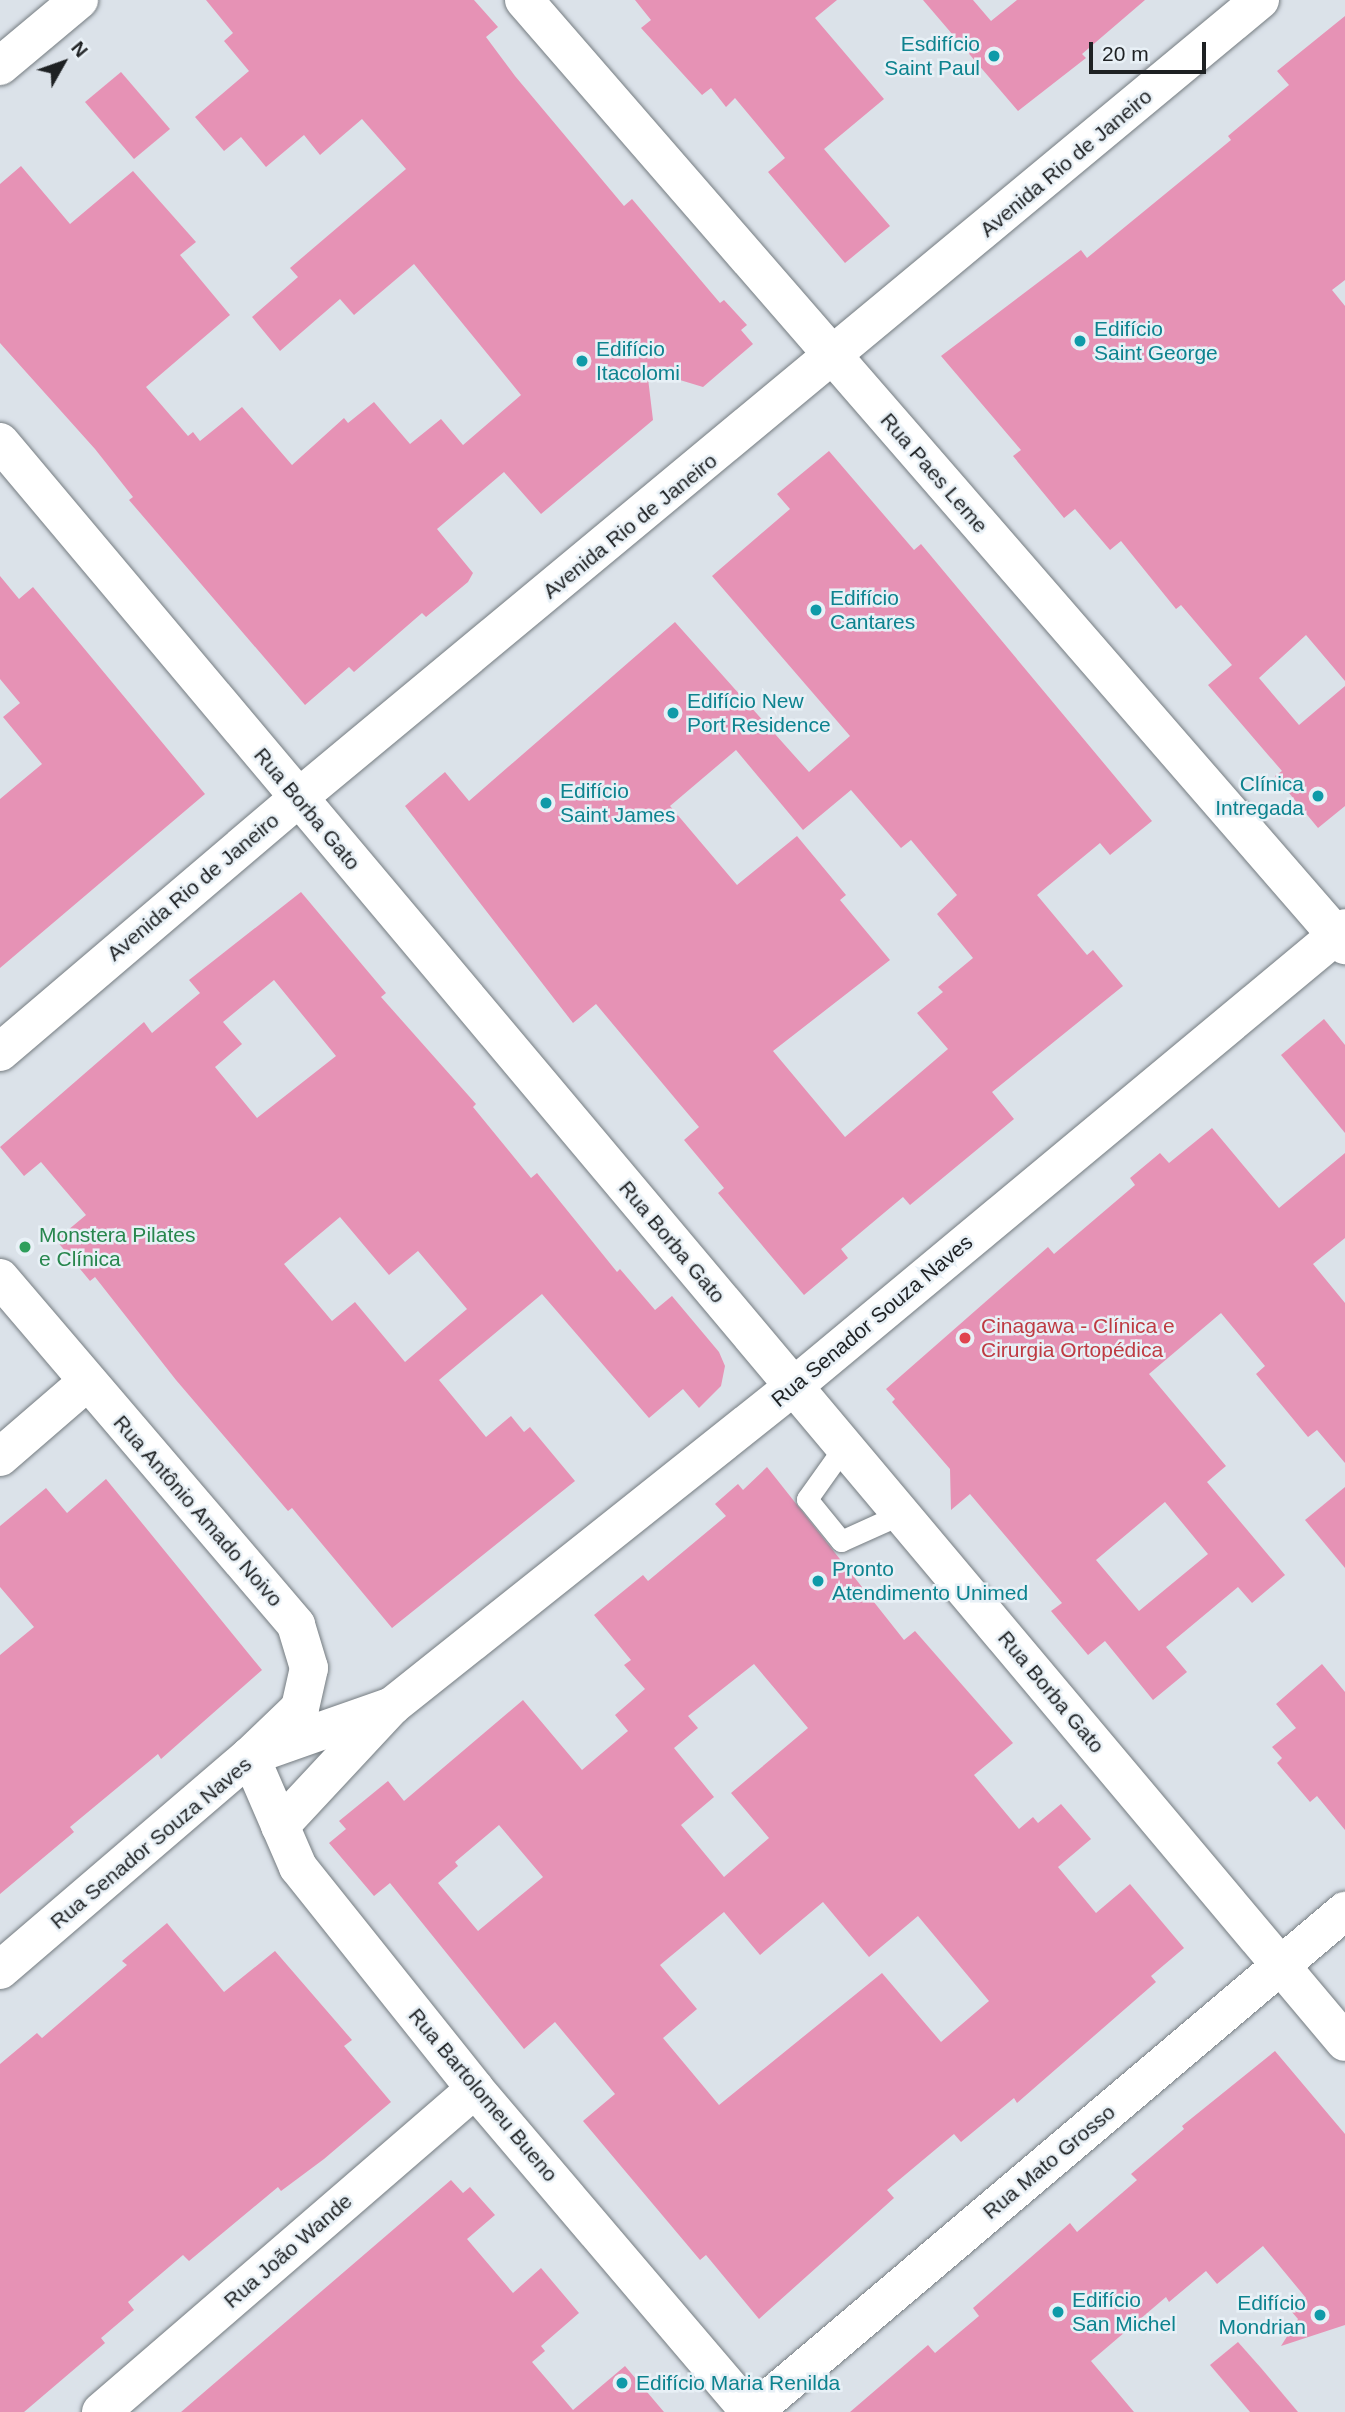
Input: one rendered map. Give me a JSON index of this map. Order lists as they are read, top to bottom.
{
  "streets": {
    "street": [
      "Avenida Rio de Janeiro",
      "Rua Paes Leme",
      "Rua Borba Gato",
      "Rua Senador Souza Naves",
      "Rua Antônio Amado Noivo",
      "Rua Bartolomeu Bueno",
      "Rua Mato Grosso",
      "Rua João Wande"
    ]
  },
  "crossings": [
    ["Avenida Rio de Janeiro", "Rua Paes Leme"],
    ["Avenida Rio de Janeiro", "Rua Borba Gato"],
    ["Rua Paes Leme", "Rua Senador Souza Naves"],
    ["Rua Borba Gato", "Rua Senador Souza Naves"],
    ["Rua Borba Gato", "Rua Mato Grosso"],
    ["Rua Senador Souza Naves", "Rua Antônio Amado Noivo"],
    ["Rua Senador Souza Naves", "Rua Bartolomeu Bueno"],
    ["Rua Antônio Amado Noivo", "Rua Bartolomeu Bueno"],
    ["Rua Bartolomeu Bueno", "Rua Mato Grosso"],
    ["Rua Bartolomeu Bueno", "Rua João Wande"]
  ],
  "places": [
    "Esdifício Saint Paul",
    "Edifício Saint George",
    "Edifício Itacolomi",
    "Edifício Cantares",
    "Edifício New Port Residence",
    "Clínica Intregada",
    "Edifício Saint James",
    "Monstera Pilates e Clínica",
    "Cinagawa - Clínica e Cirurgia Ortopédica",
    "Pronto Atendimento Unimed",
    "Edifício San Michel",
    "Edifício Mondrian",
    "Edifício Maria Renilda"
  ],
  "scale_bar": "20 m",
  "north": "top right"
}
